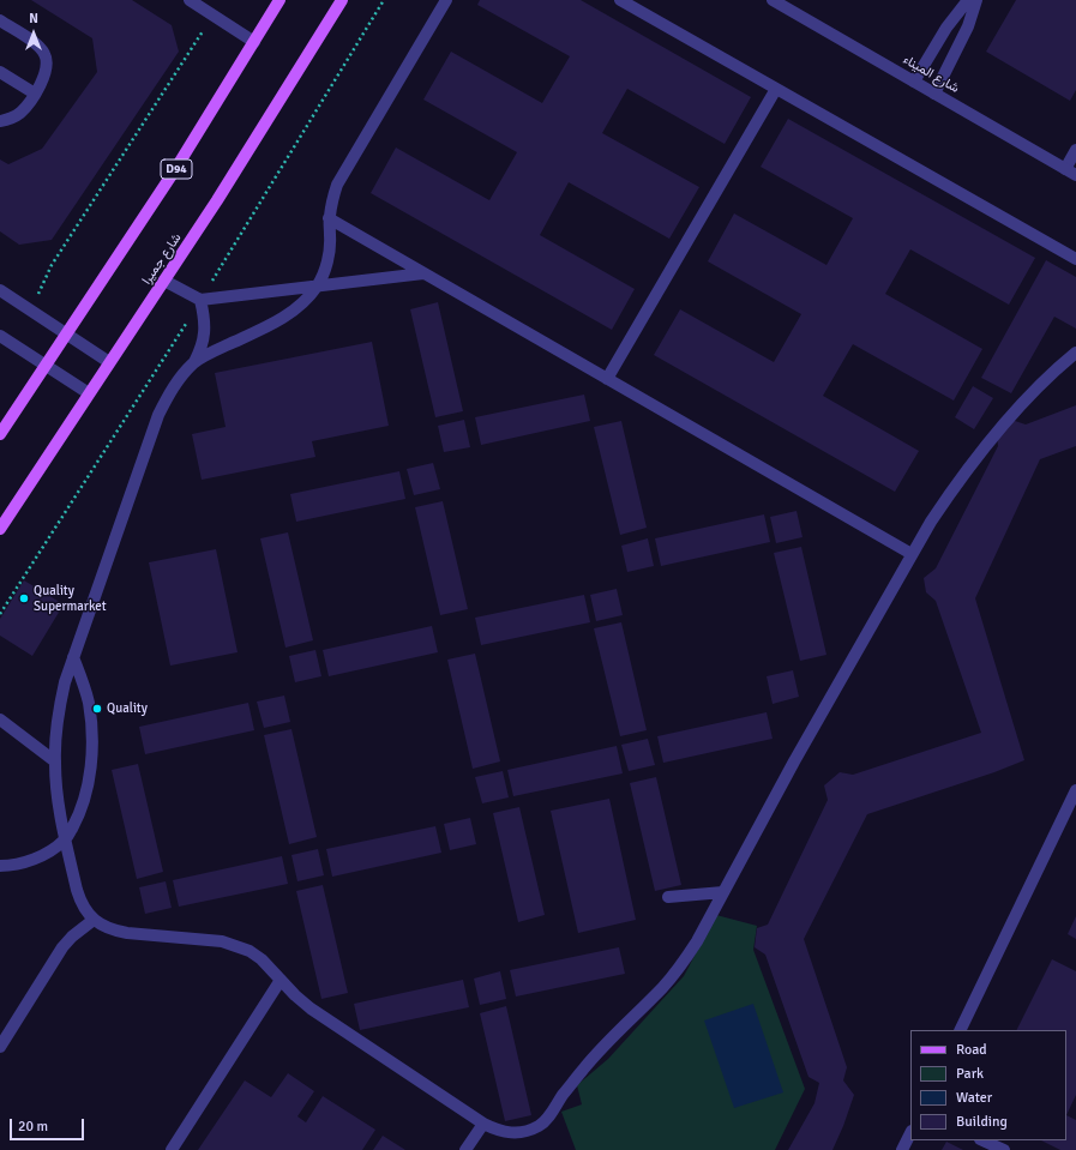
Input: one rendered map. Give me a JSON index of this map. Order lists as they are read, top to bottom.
{
  "streets": {
    "main road": ["D94", "شارع جميرا"],
    "street": ["شارع الميناء"]
  },
  "places": ["Quality Supermarket", "Quality"],
  "legend": [
    "Road",
    "Park",
    "Water",
    "Building"
  ],
  "scale_bar": "20 m",
  "north": "top"
}
